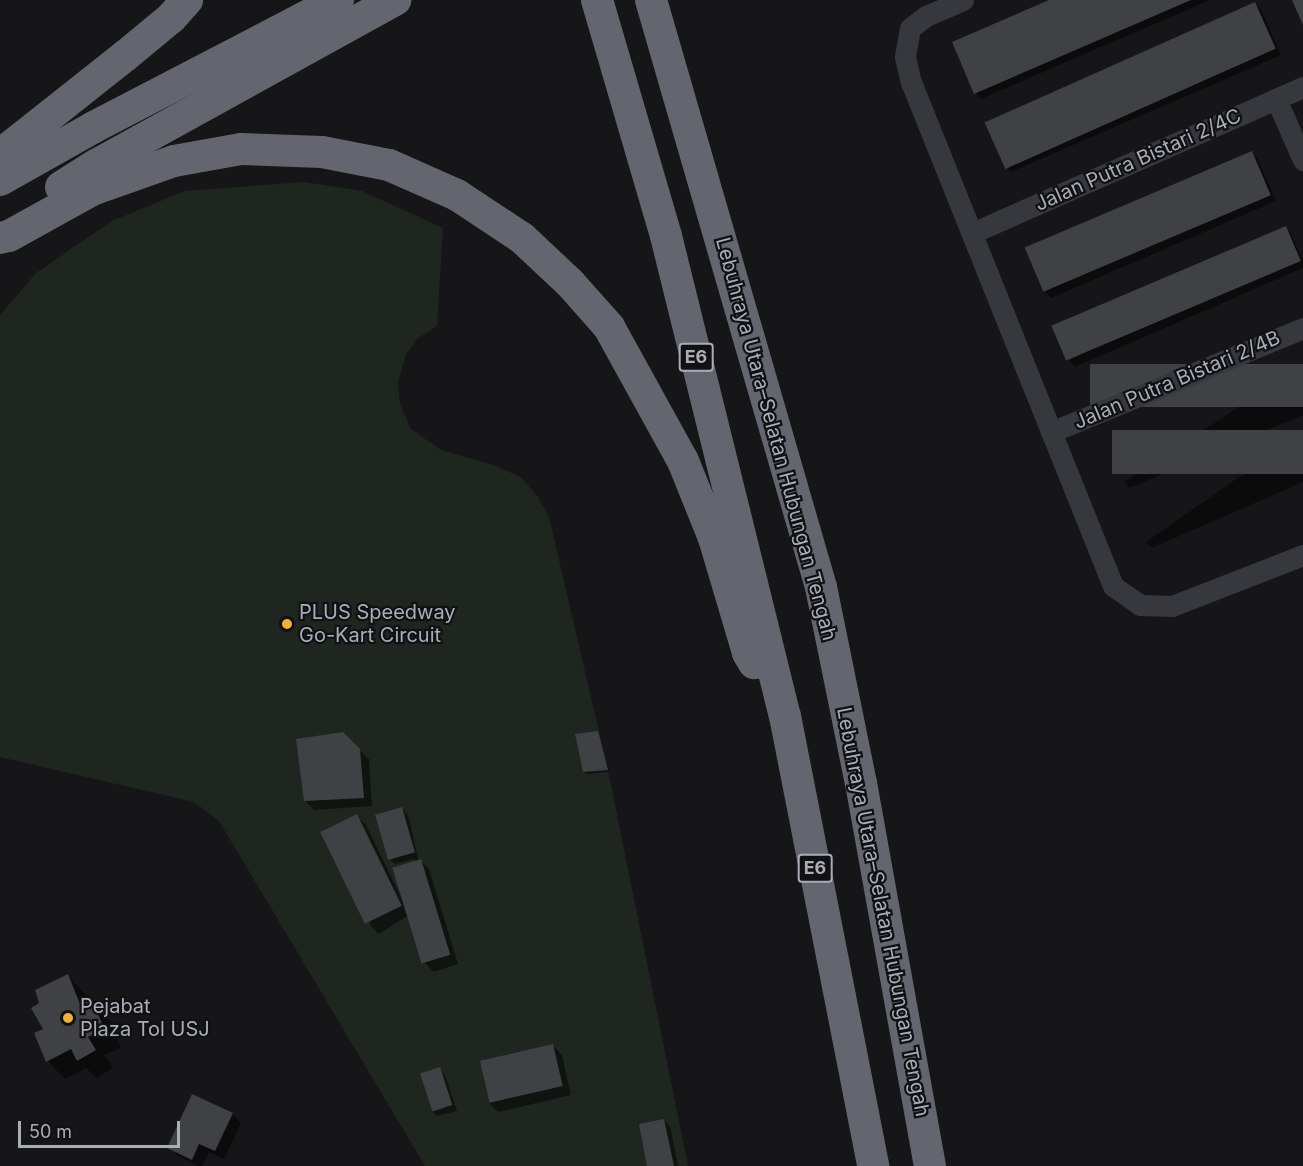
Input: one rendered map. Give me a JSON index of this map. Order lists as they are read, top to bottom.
{
  "streets": {
    "highway": ["E6", "Lebuhraya Utara–Selatan Hubungan Tengah"],
    "street": ["Jalan Putra Bistari 2/4C", "Jalan Putra Bistari 2/4B"]
  },
  "places": ["PLUS Speedway Go-Kart Circuit", "Pejabat Plaza Tol USJ"],
  "scale_bar": "50 m"
}
